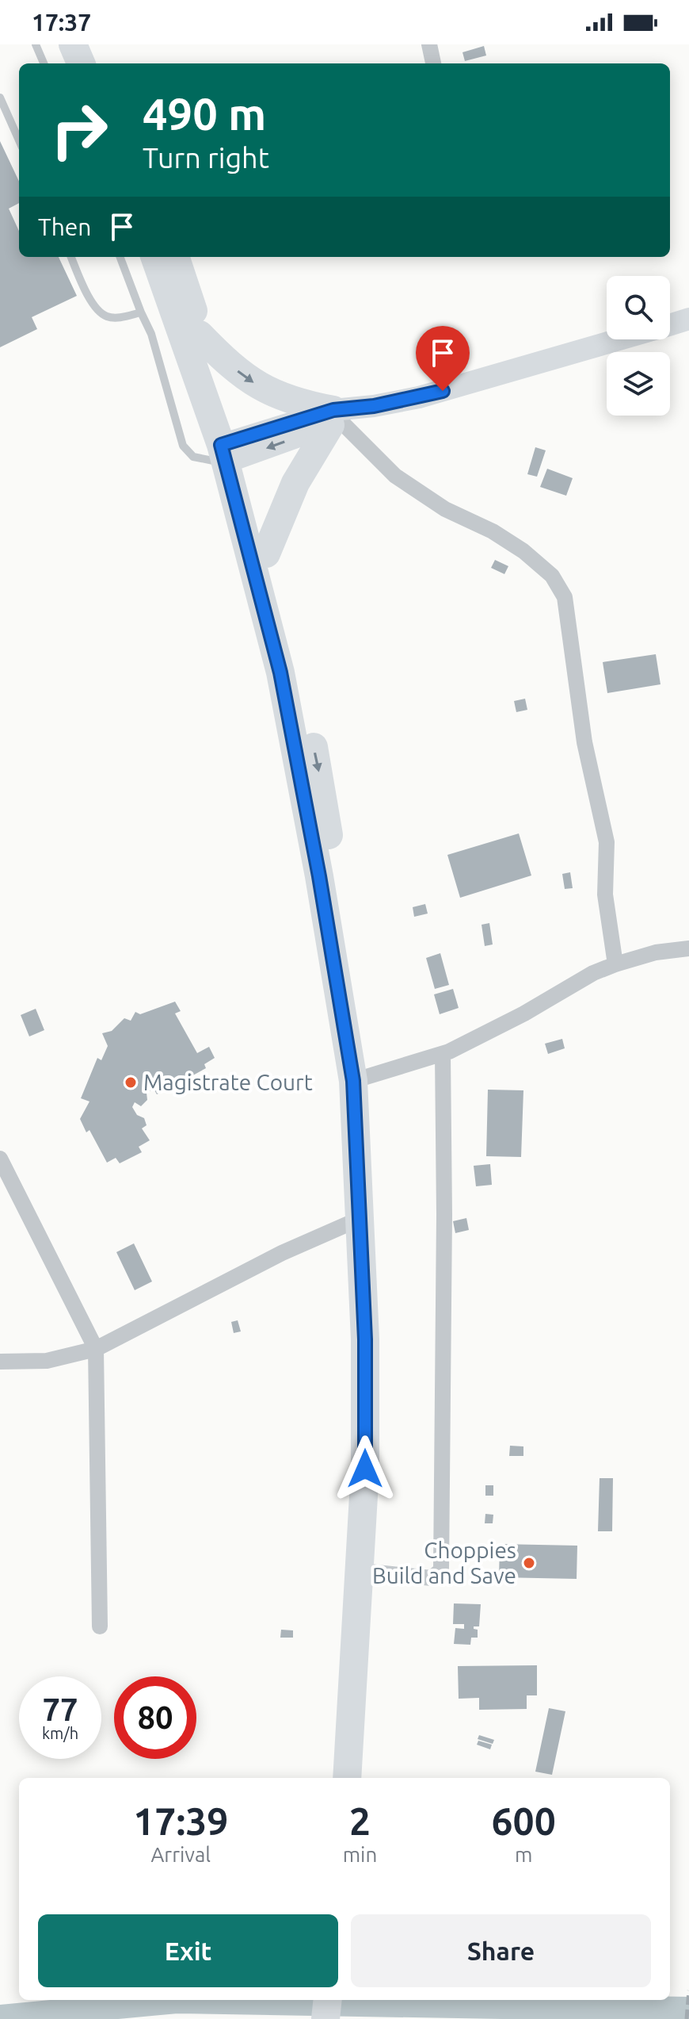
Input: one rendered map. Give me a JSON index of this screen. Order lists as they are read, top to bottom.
{
  "places": ["Magistrate Court", "Choppies Build and Save"],
  "page": {
    "status": "17:37",
    "turn": ["490 m", "Turn right"],
    "then": "Then",
    "speed": "77 km/h",
    "limit": "80",
    "eta": [
      "17:39",
      "Arrival",
      "2",
      "min",
      "600",
      "m"
    ],
    "buttons": ["Exit", "Share"]
  }
}
